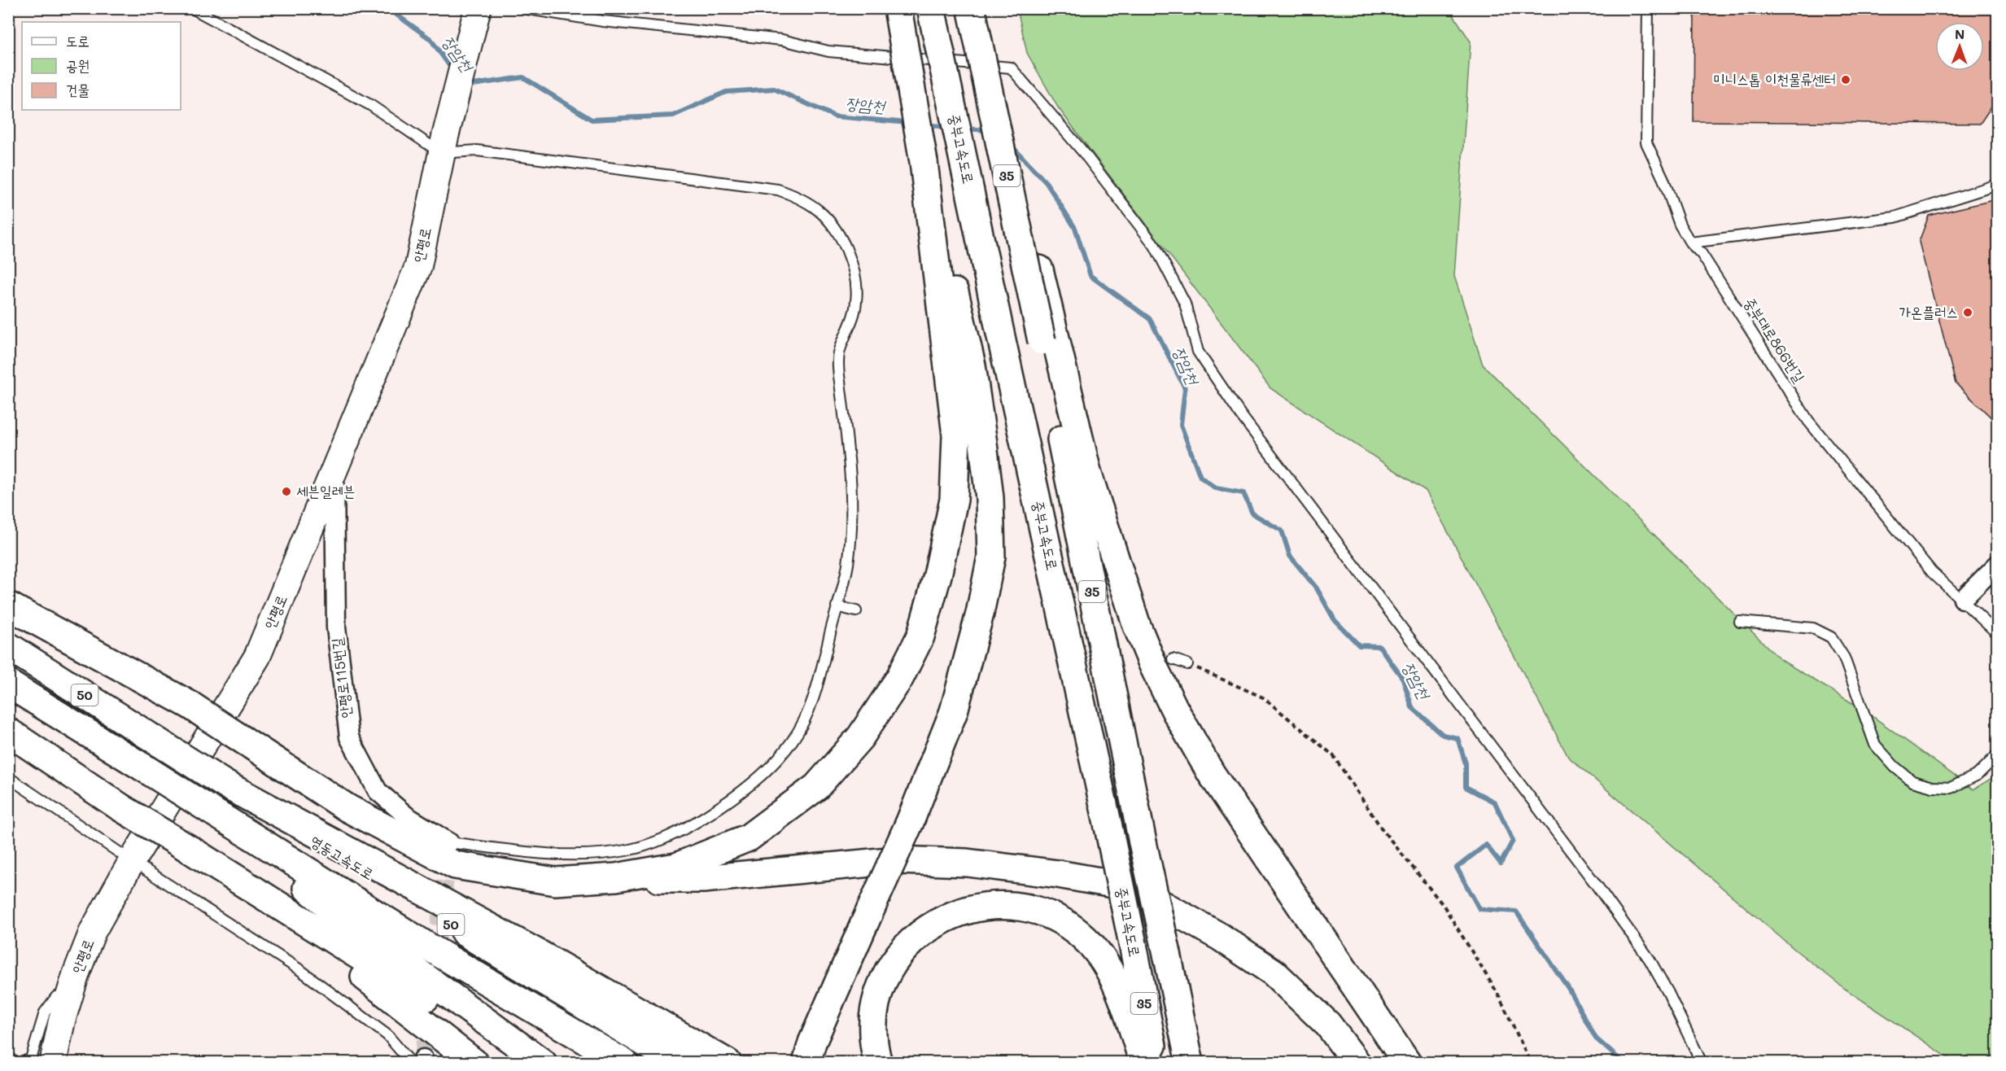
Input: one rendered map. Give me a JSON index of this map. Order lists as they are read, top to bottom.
{
  "streets": {
    "highway": [
      "중부고속도로",
      "35",
      "50",
      "영동고속도로"
    ],
    "street": ["안평로", "안평로115번길"],
    "lane": ["중부대로866번길"]
  },
  "crossings": [
    ["안평로", "안평로115번길"]
  ],
  "water": ["장암천"],
  "places": ["미니스톱 이천물류센터", "가온플러스", "세븐일레븐"],
  "legend": ["도로", "공원", "건물"],
  "north": "top"
}
